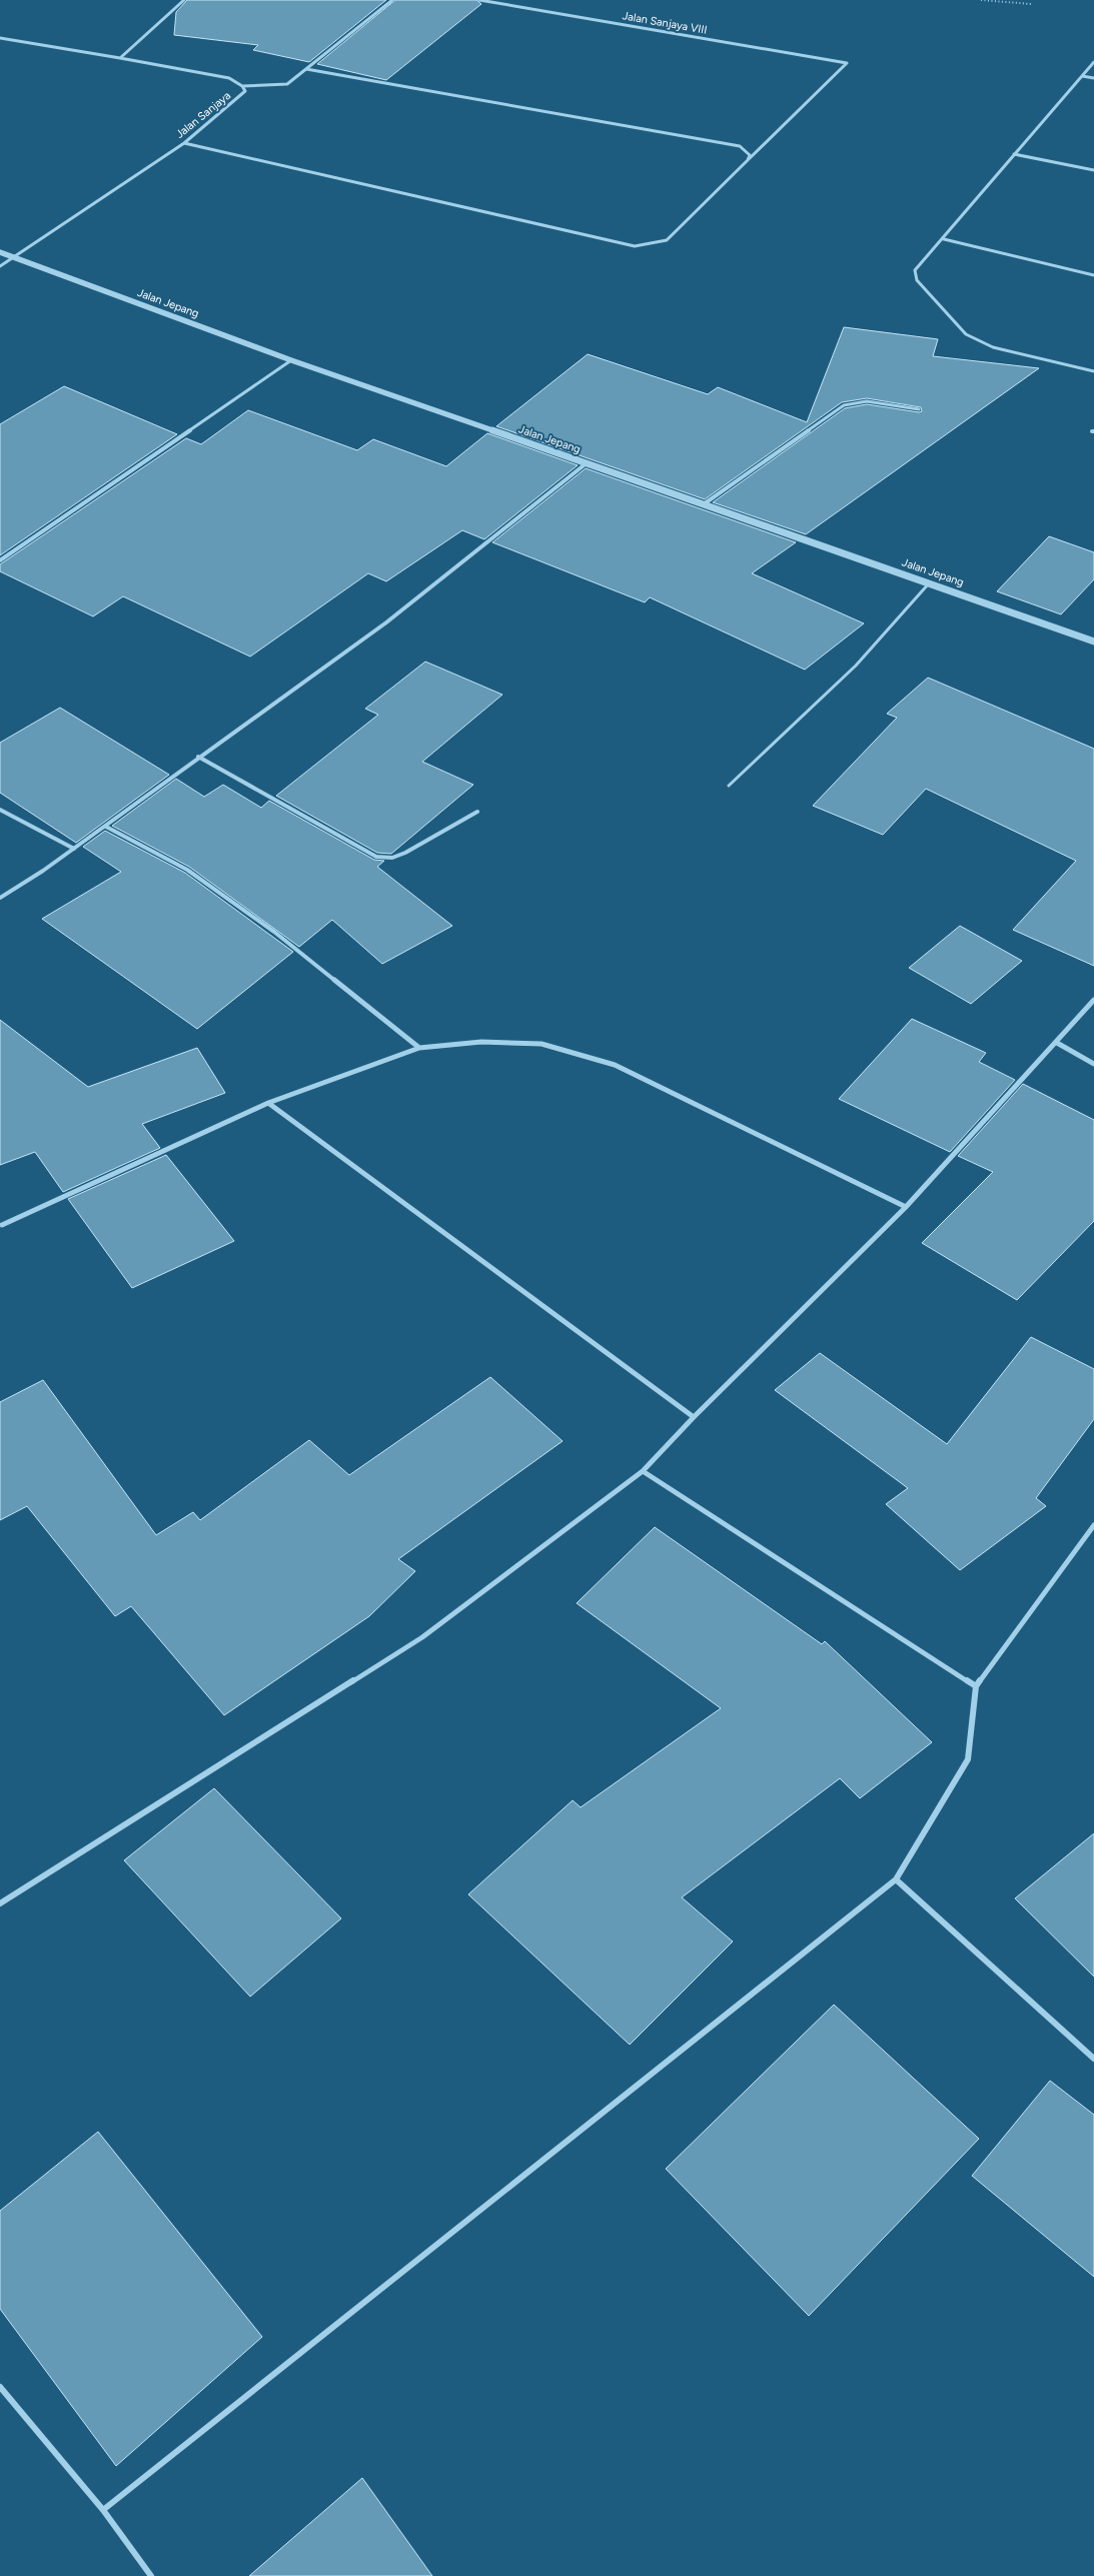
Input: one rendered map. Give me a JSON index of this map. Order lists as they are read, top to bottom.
{
  "streets": {
    "street": ["Jalan Sanjaya VIII", "Jalan Sanjaya", "Jalan Jepang"]
  },
  "crossings": [
    ["Jalan Sanjaya", "Jalan Jepang"]
  ]
}
